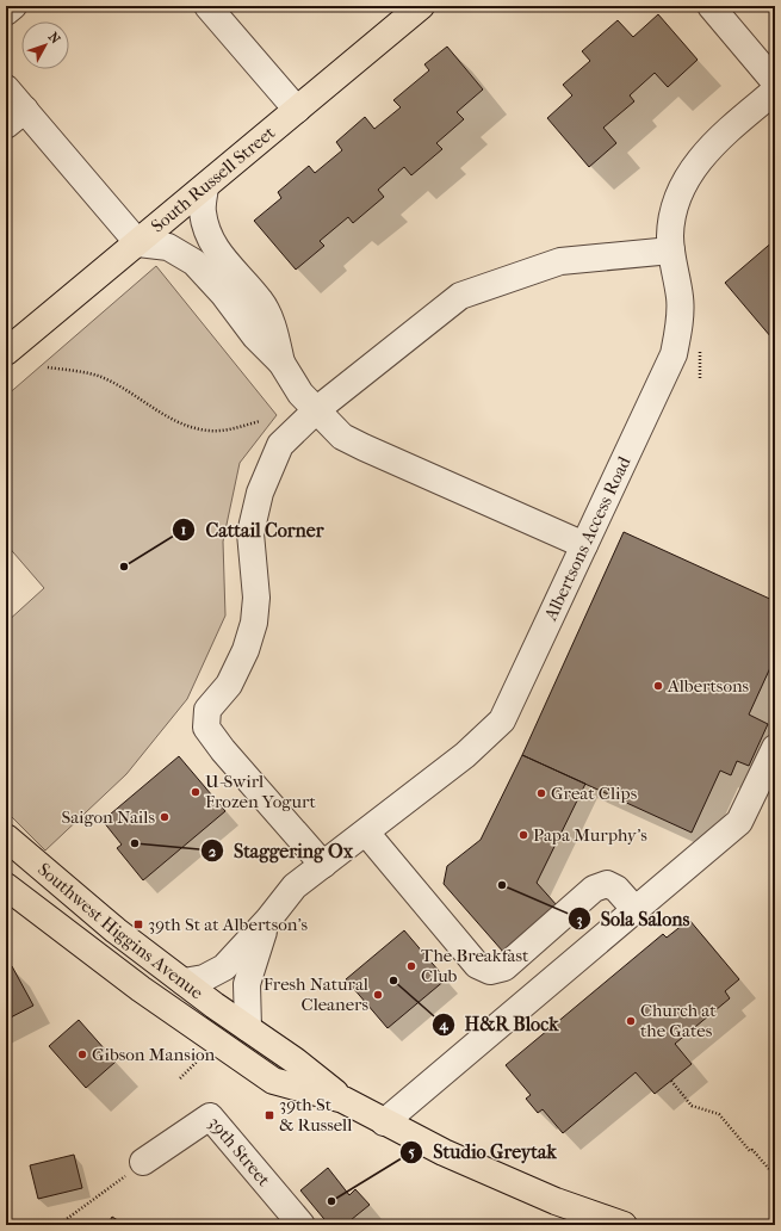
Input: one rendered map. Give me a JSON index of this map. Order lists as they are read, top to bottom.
{
  "streets": {
    "main road": ["South Russell Street", "Southwest Higgins Avenue"],
    "street": ["Albertsons Access Road", "39th Street"]
  },
  "places": {
    "other": [
      "Cattail Corner",
      "Albertsons",
      "U-Swirl Frozen Yogurt",
      "Great Clips",
      "Saigon Nails",
      "Papa Murphy's",
      "Staggering Ox",
      "Sola Salons",
      "The Breakfast Club",
      "H&R Block",
      "Fresh Natural Cleaners",
      "Church at the Gates",
      "Gibson Mansion",
      "Studio Greytak"
    ],
    "transit": ["39th St at Albertson's", "39th St & Russell"]
  },
  "north": "top right"
}
